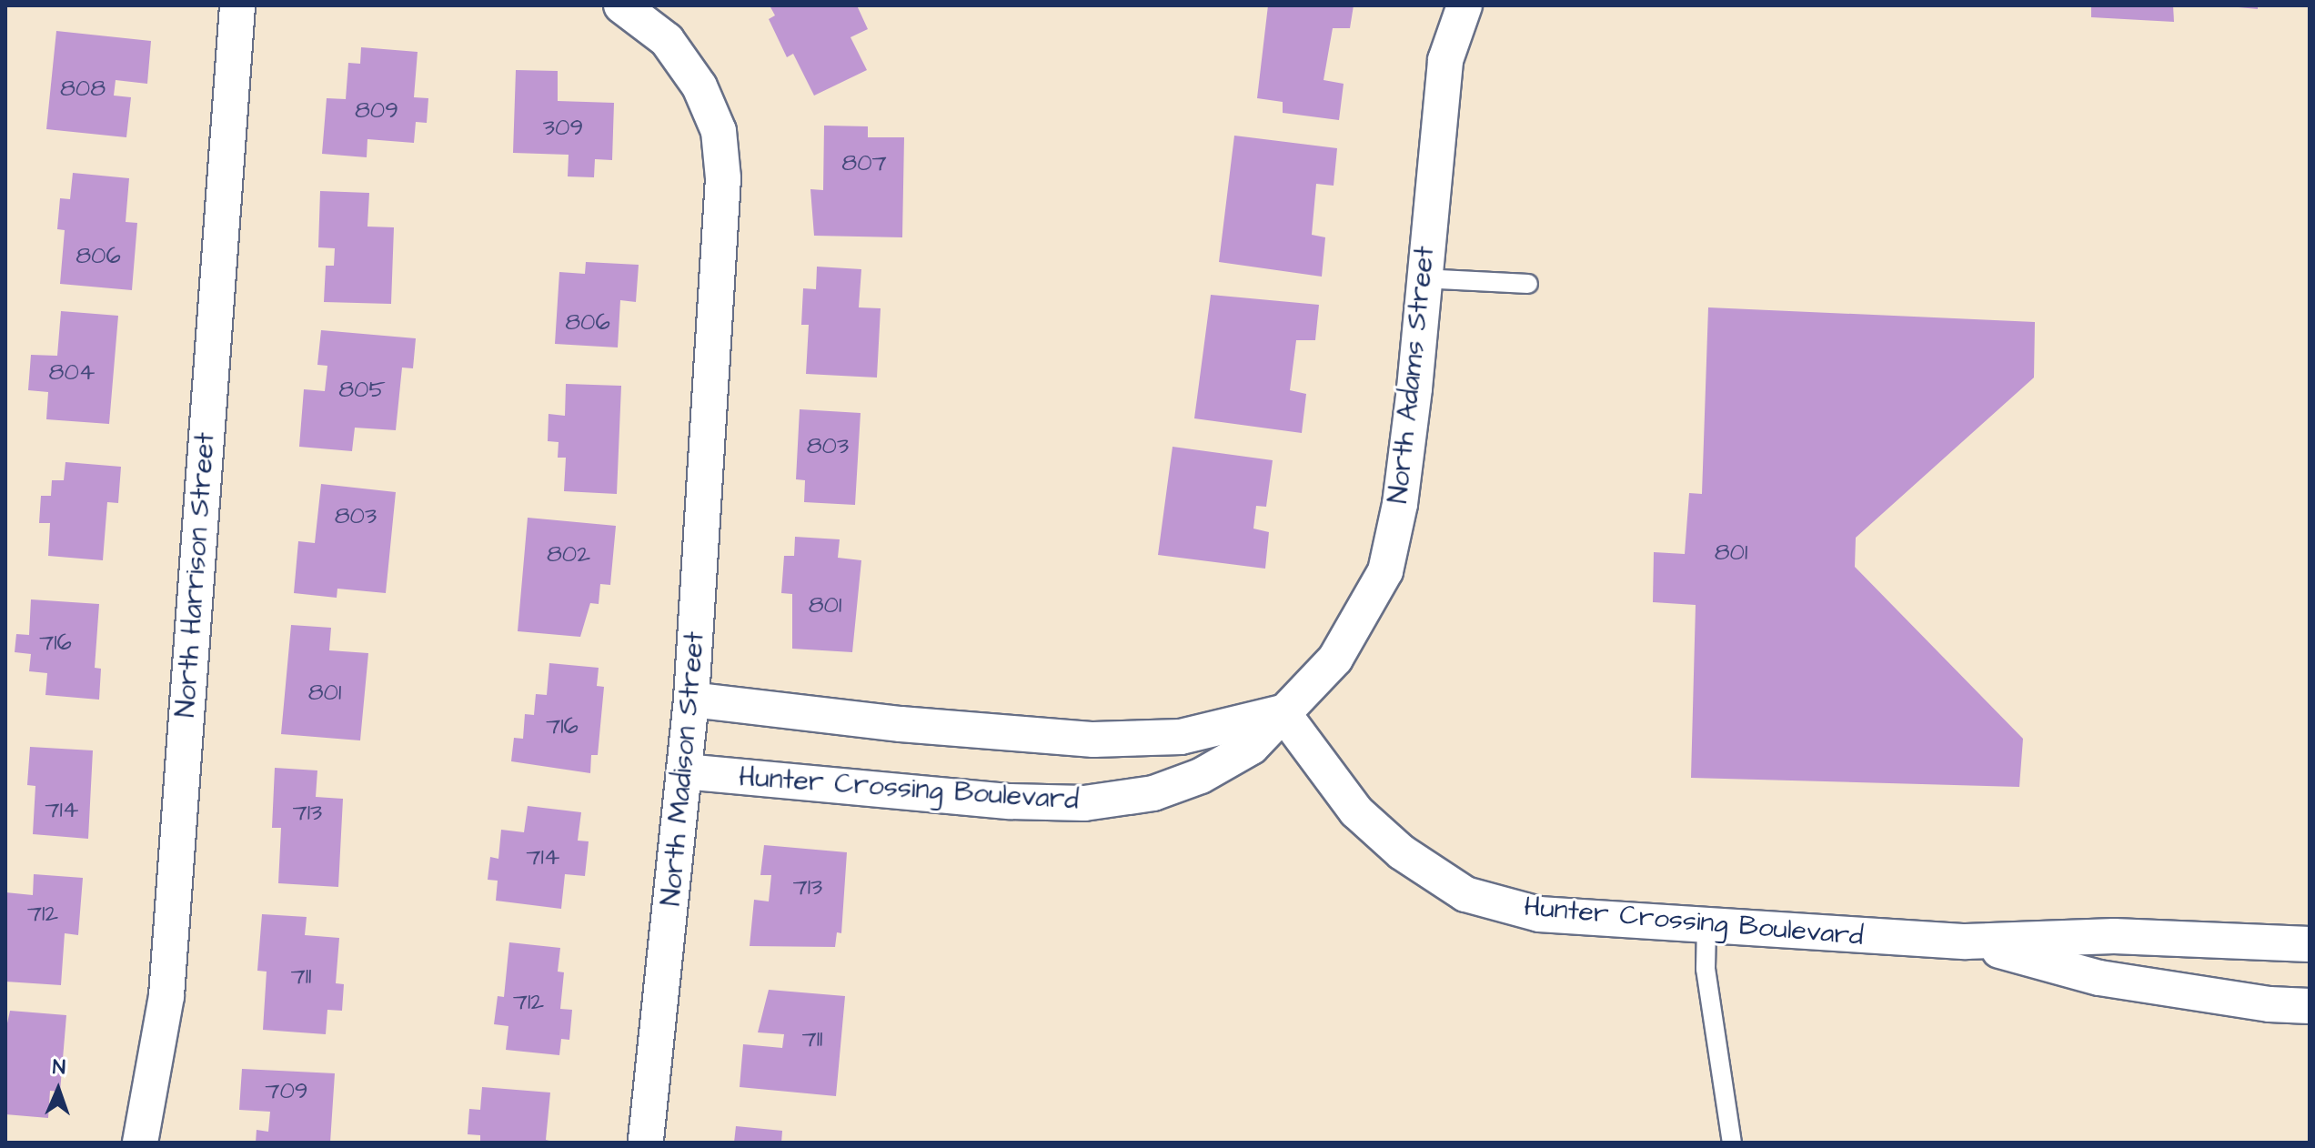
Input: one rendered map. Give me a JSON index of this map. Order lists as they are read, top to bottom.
{
  "streets": {
    "street": [
      "North Adams Street",
      "North Harrison Street",
      "North Madison Street",
      "Hunter Crossing Boulevard"
    ]
  },
  "crossings": [
    ["North Adams Street", "Hunter Crossing Boulevard"],
    ["North Madison Street", "Hunter Crossing Boulevard"]
  ],
  "house_numbers": [
    "808",
    "809",
    "309",
    "807",
    "806",
    "806",
    "804",
    "805",
    "803",
    "803",
    "801",
    "802",
    "801",
    "716",
    "801",
    "716",
    "714",
    "713",
    "714",
    "713",
    "712",
    "711",
    "712",
    "711",
    "709"
  ],
  "north": "top"
}
